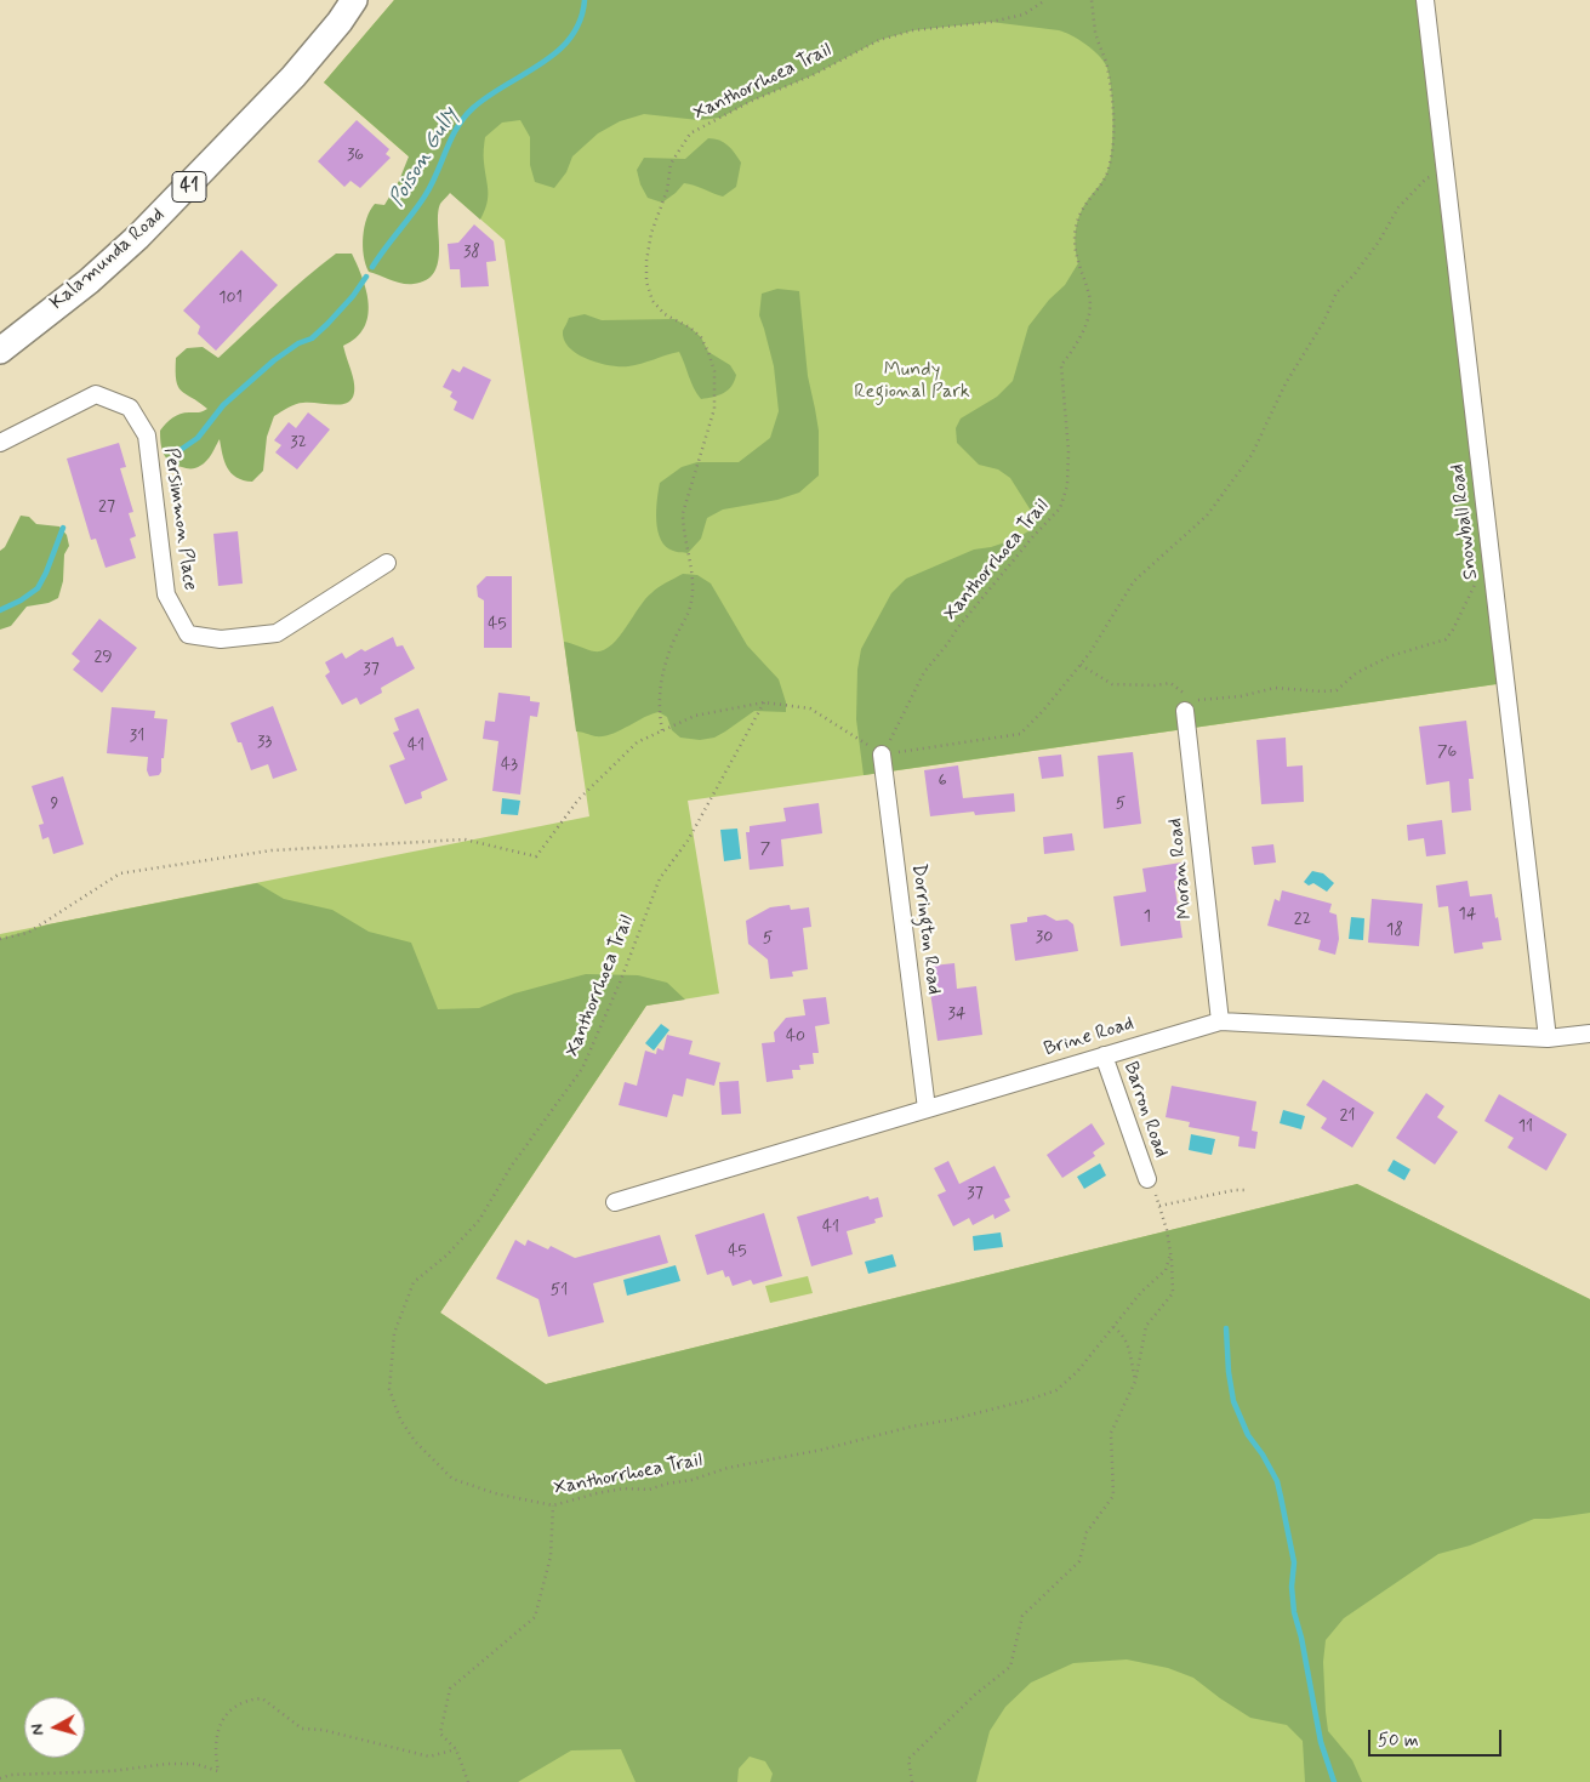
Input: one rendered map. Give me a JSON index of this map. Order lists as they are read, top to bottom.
{
  "streets": {
    "main road": ["41", "Kalamunda Road"],
    "street": [
      "Persimmon Place",
      "Snowball Road",
      "Moran Road",
      "Dorrington Road",
      "Brine Road",
      "Barron Road"
    ],
    "path": ["Xanthorrhoea Trail"]
  },
  "crossings": [
    ["Xanthorrhoea Trail", "Dorrington Road"],
    ["Snowball Road", "Brine Road"],
    ["Moran Road", "Brine Road"],
    ["Dorrington Road", "Brine Road"],
    ["Brine Road", "Barron Road"]
  ],
  "water": ["Poison Gully"],
  "parks": ["Mundy Regional Park"],
  "house_numbers": [
    "36",
    "38",
    "101",
    "32",
    "27",
    "45",
    "29",
    "37",
    "31",
    "33",
    "41",
    "76",
    "43",
    "6",
    "9",
    "5",
    "7",
    "14",
    "1",
    "22",
    "18",
    "30",
    "5",
    "34",
    "40",
    "21",
    "11",
    "37",
    "41",
    "45",
    "51"
  ],
  "scale_bar": "50 m",
  "north": "left"
}
